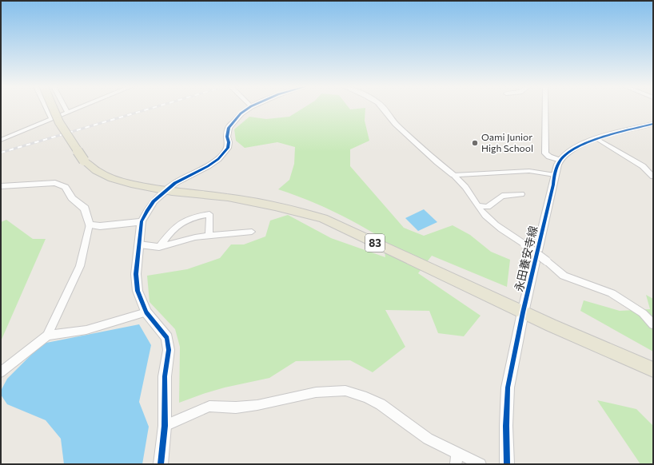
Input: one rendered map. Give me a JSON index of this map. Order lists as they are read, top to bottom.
{
  "streets": {
    "main road": ["83"],
    "street": ["永田養安寺線"]
  },
  "crossings": [
    ["83", "永田養安寺線"]
  ],
  "places": ["Oami Junior High School"]
}
